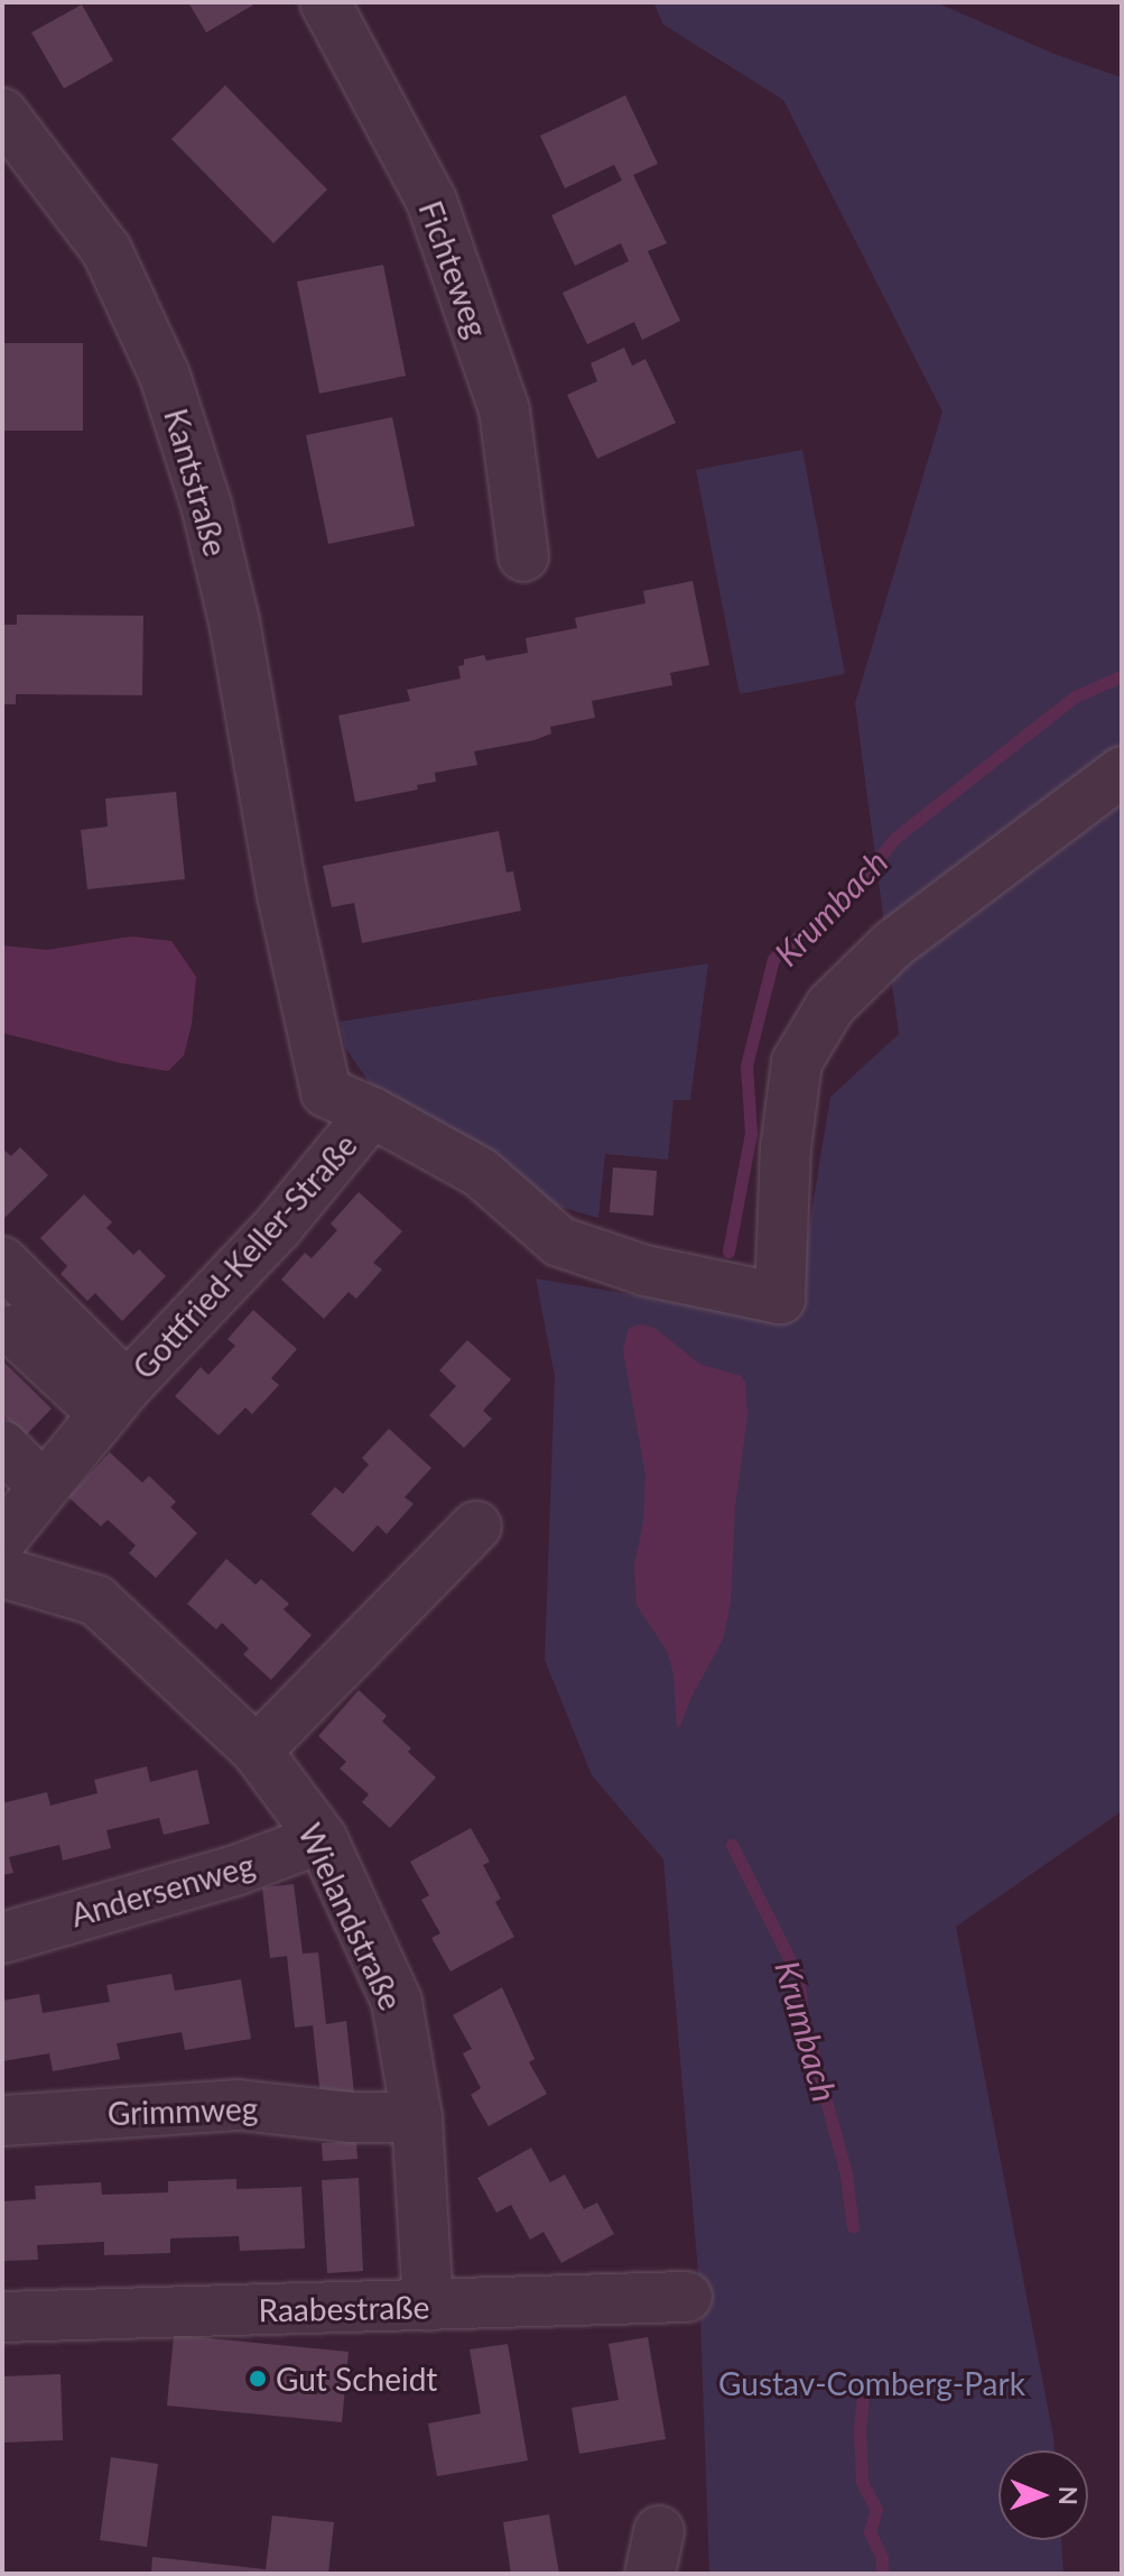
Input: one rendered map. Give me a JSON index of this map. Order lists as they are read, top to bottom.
{
  "streets": {
    "street": [
      "Fichteweg",
      "Kantstraße",
      "Gottfried-Keller-Straße",
      "Andersenweg",
      "Wielandstraße",
      "Grimmweg",
      "Raabestraße"
    ]
  },
  "crossings": [
    ["Kantstraße", "Gottfried-Keller-Straße"],
    ["Andersenweg", "Wielandstraße"],
    ["Wielandstraße", "Grimmweg"],
    ["Wielandstraße", "Raabestraße"]
  ],
  "water": ["Krumbach"],
  "parks": ["Gustav-Comberg-Park"],
  "places": ["Gut Scheidt"],
  "north": "right"
}
